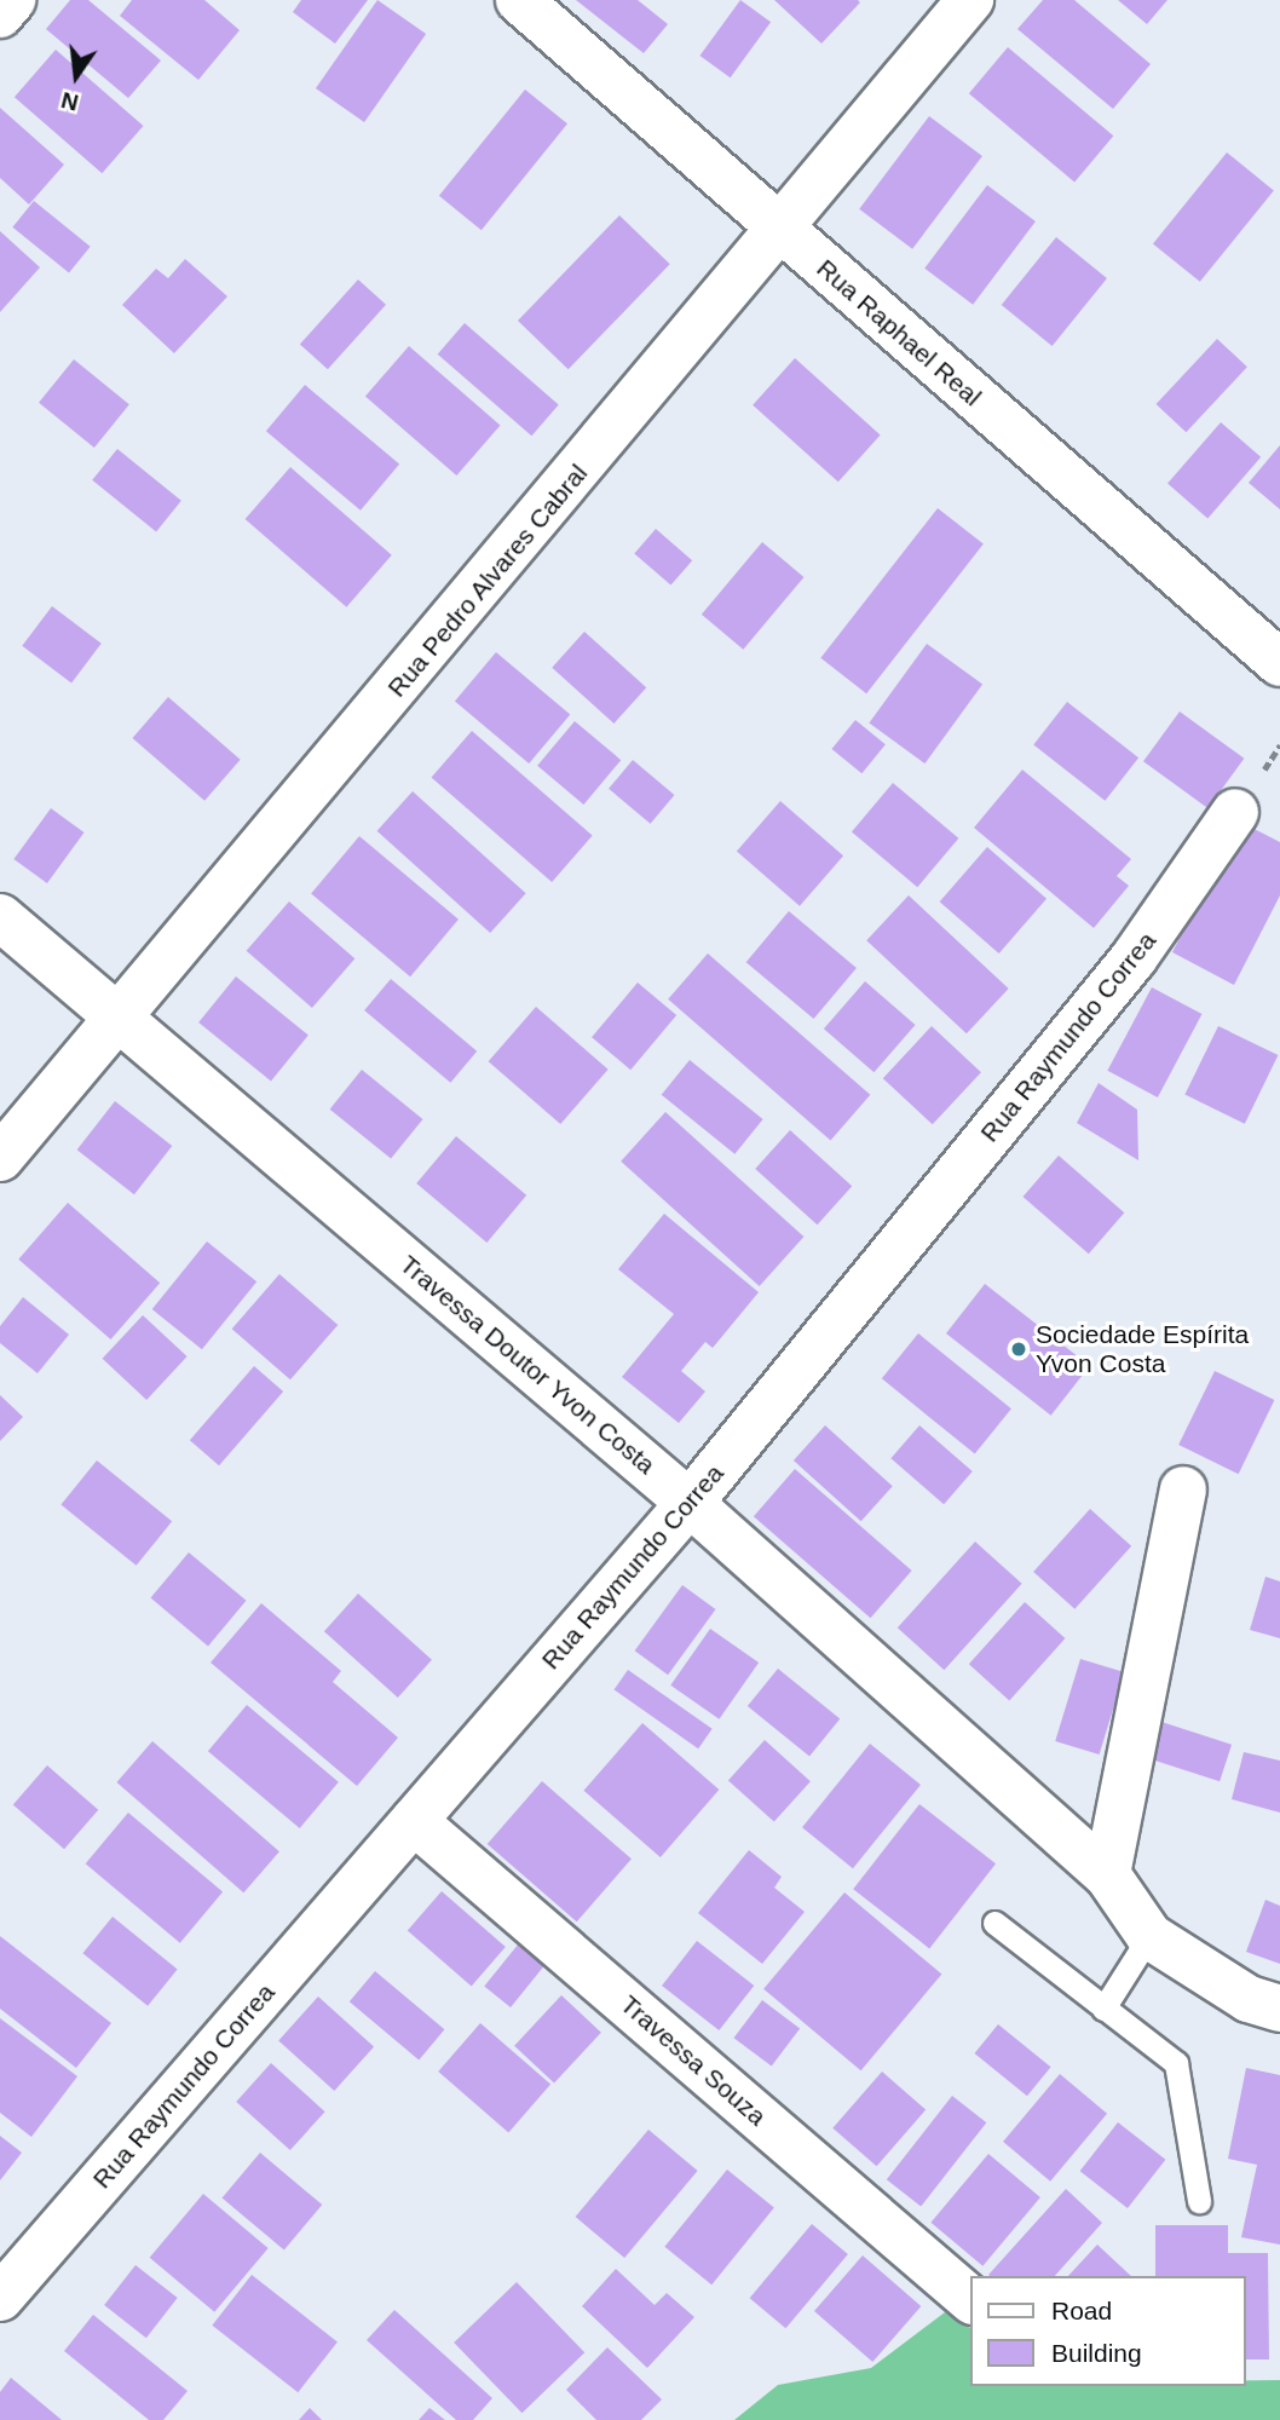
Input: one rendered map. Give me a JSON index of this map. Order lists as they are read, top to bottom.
{
  "streets": {
    "street": [
      "Rua Raphael Real",
      "Rua Pedro Alvares Cabral",
      "Rua Raymundo Correa",
      "Travessa Doutor Yvon Costa",
      "Travessa Souza"
    ]
  },
  "crossings": [
    ["Rua Raphael Real", "Rua Pedro Alvares Cabral"],
    ["Rua Pedro Alvares Cabral", "Travessa Doutor Yvon Costa"],
    ["Rua Raymundo Correa", "Travessa Doutor Yvon Costa"],
    ["Rua Raymundo Correa", "Travessa Souza"]
  ],
  "places": ["Sociedade Espírita Yvon Costa"],
  "legend": ["Road", "Building"],
  "north": "bottom"
}
